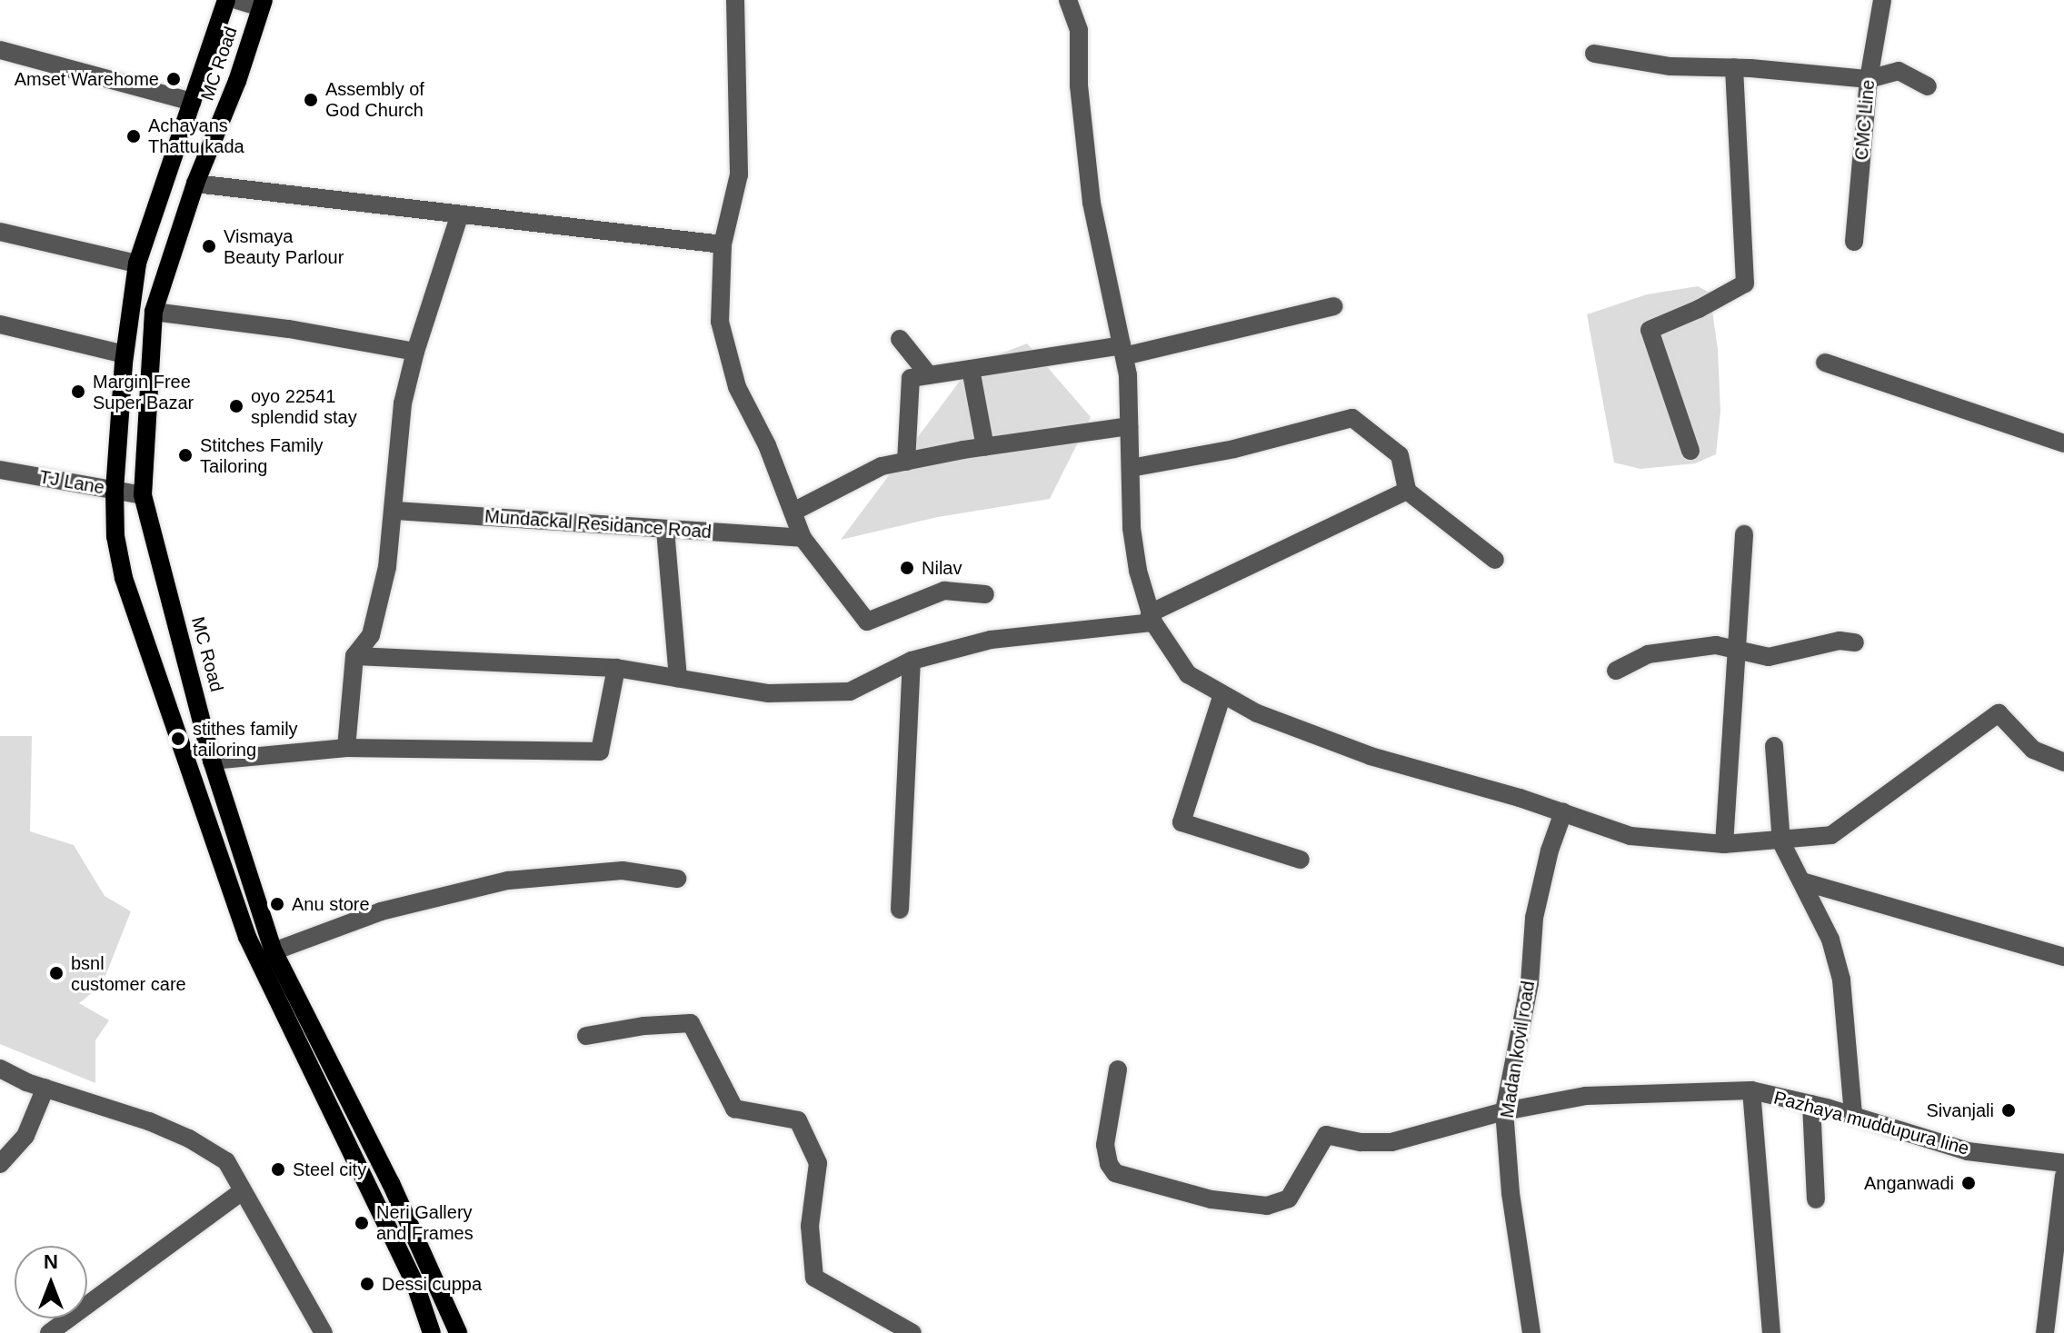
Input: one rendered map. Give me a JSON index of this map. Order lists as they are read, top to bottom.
{
  "streets": {
    "main road": ["MC Road"],
    "street": [
      "CMC Line",
      "TJ Lane",
      "Mundackal Residance Road",
      "Madan kovil road",
      "Pazhaya muddupura line"
    ]
  },
  "crossings": [
    ["MC Road", "TJ Lane"],
    ["Madan kovil road", "Pazhaya muddupura line"]
  ],
  "places": [
    "Amset Warehome",
    "Assembly of God Church",
    "Achayans Thattu kada",
    "Vismaya Beauty Parlour",
    "Margin Free Super Bazar",
    "oyo 22541 splendid stay",
    "Stitches Family Tailoring",
    "Nilav",
    "stithes family tailoring",
    "Anu store",
    "bsnl customer care",
    "Sivanjali",
    "Steel city",
    "Anganwadi",
    "Neri Gallery and Frames",
    "Dessi cuppa"
  ],
  "north": "top"
}
